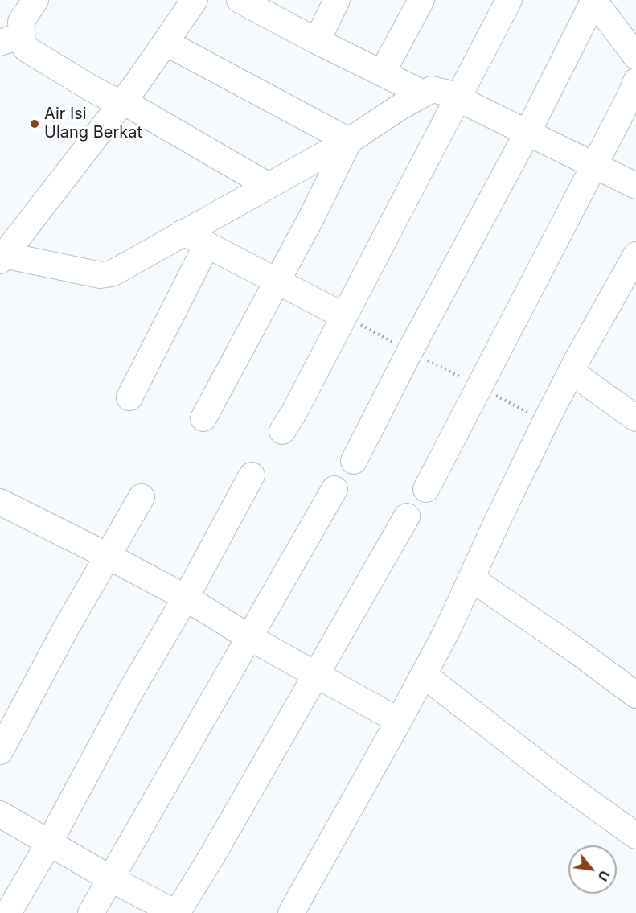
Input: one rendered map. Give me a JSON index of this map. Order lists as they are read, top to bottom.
{
  "places": ["Air Isi Ulang Berkat"],
  "north": "bottom right"
}
